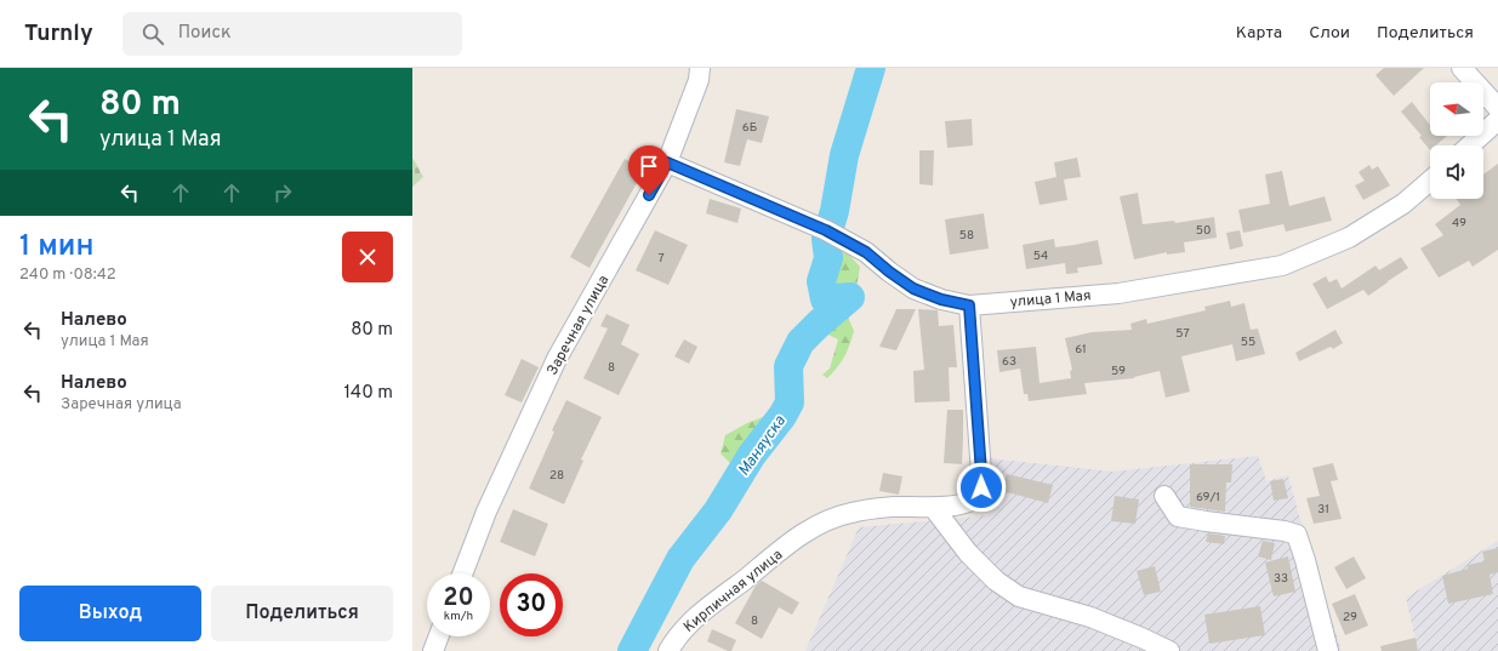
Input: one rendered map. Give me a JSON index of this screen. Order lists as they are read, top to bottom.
{
  "streets": {
    "street": ["улица 1 Мая", "Заречная улица", "Кирпичная улица"]
  },
  "crossings": [
    ["улица 1 Мая", "Заречная улица"],
    ["улица 1 Мая", "Кирпичная улица"]
  ],
  "water": ["Маняуска"],
  "house_numbers": [
    "6Б",
    "49",
    "50",
    "58",
    "54",
    "7",
    "57",
    "55",
    "61",
    "63",
    "8",
    "59",
    "28",
    "69/1",
    "31",
    "33",
    "29",
    "8"
  ],
  "north": "left",
  "page": {
    "header": "Turnly",
    "search": "Поиск",
    "nav": ["Карта", "Слои", "Поделиться"],
    "turn": ["80 m", "улица 1 Мая"],
    "heading": ["1 мин", "240 m · 08:42"],
    "list": [
      {
        "name": "Налево",
        "note": "улица 1 Мая",
        "value": "80 m"
      },
      {
        "name": "Налево",
        "note": "Заречная улица",
        "value": "140 m"
      }
    ],
    "speed": "20 km/h",
    "limit": "30",
    "buttons": ["Выход", "Поделиться"]
  }
}
